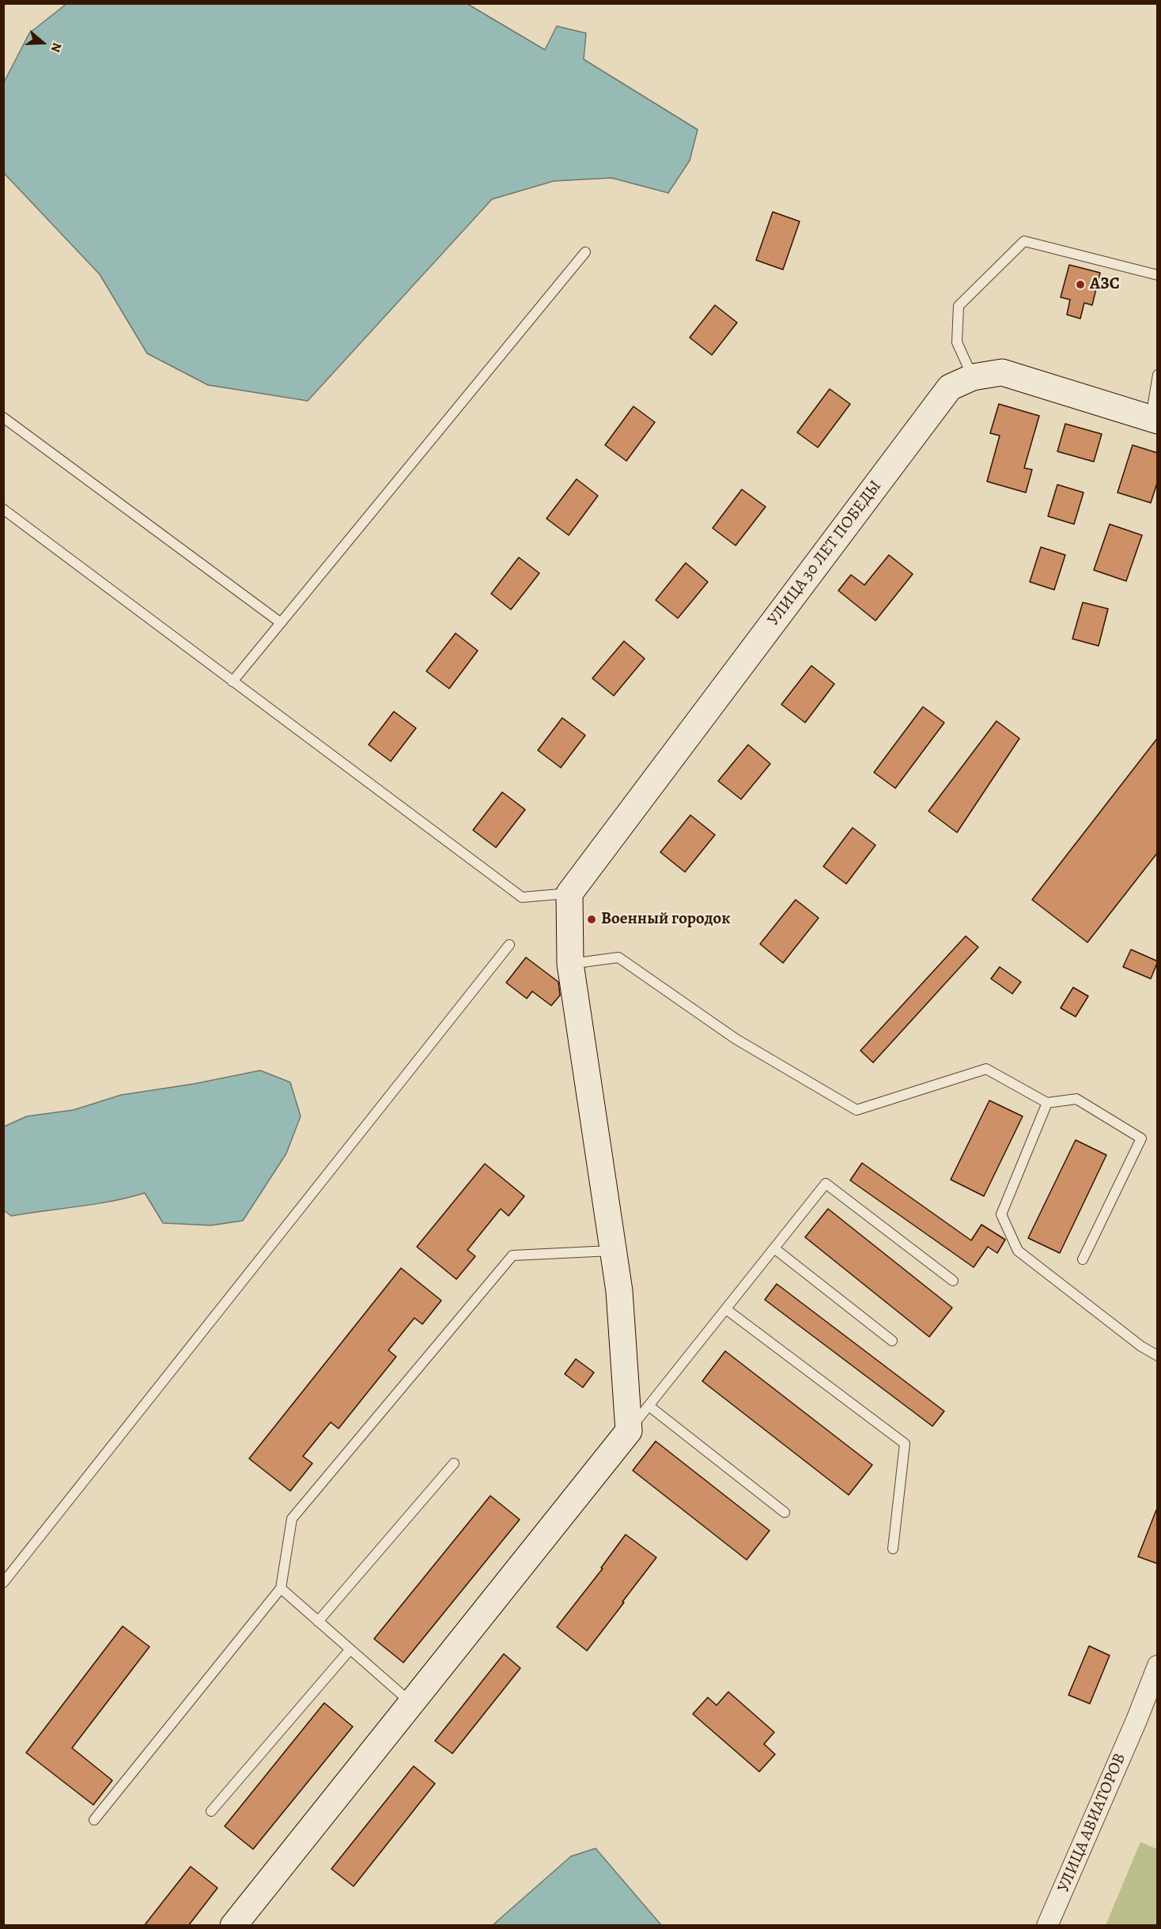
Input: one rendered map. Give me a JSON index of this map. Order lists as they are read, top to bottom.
{
  "streets": {
    "street": ["УЛИЦА 30 ЛЕТ ПОБЕДЫ", "УЛИЦА АВИАТОРОВ"]
  },
  "places": ["АЗС", "Военный городок"],
  "north": "right"
}
